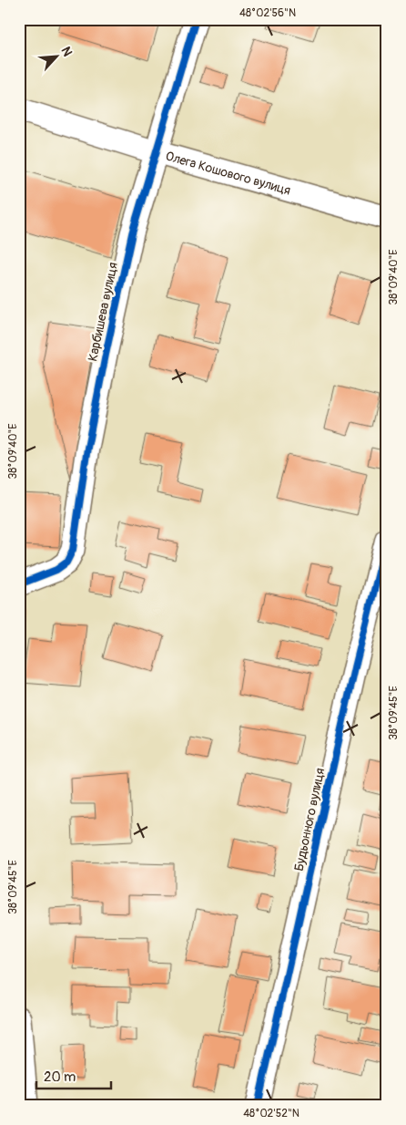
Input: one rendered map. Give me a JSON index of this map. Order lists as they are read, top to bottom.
{
  "streets": {
    "street": ["Олега Кошового вулиця", "Карбишева вулиця", "Будьонного вулиця"]
  },
  "crossings": [
    ["Олега Кошового вулиця", "Карбишева вулиця"]
  ],
  "scale_bar": "20 m",
  "north": "top right",
  "coordinates": [
    "48°02'56\"N",
    "38°09'40\"E",
    "38°09'45\"E",
    "48°02'52\"N"
  ]
}
